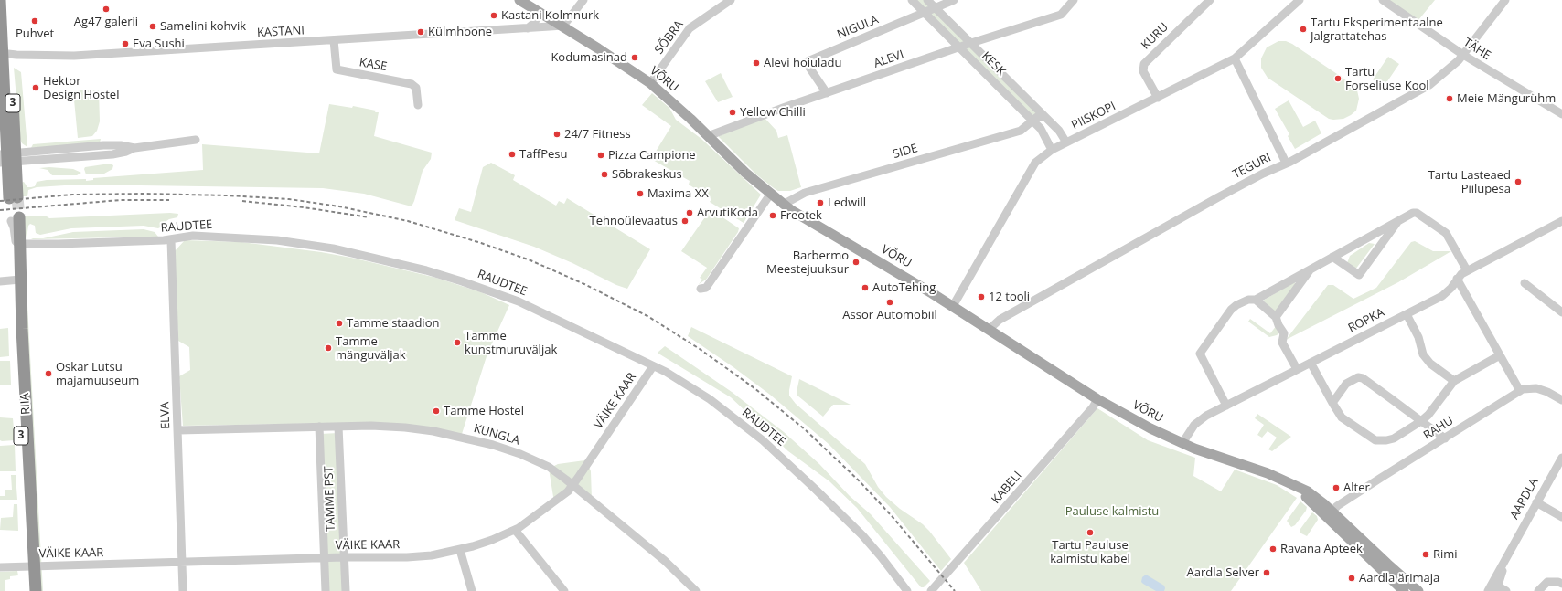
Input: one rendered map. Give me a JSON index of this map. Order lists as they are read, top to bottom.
{
  "streets": {
    "highway": ["3", "RIIA"],
    "main road": ["VÕRU"],
    "street": [
      "NIGULA",
      "KASTANI",
      "KURU",
      "SÕBRA",
      "TÄHE",
      "ALEVI",
      "KESK",
      "KASE",
      "PIISKOPI",
      "SIDE",
      "TEGURI",
      "RAUDTEE",
      "ROPKA",
      "VÄIKE KAAR",
      "ELVA",
      "RAHU",
      "KUNGLA",
      "KABELI",
      "TAMME PST",
      "AARDLA"
    ]
  },
  "crossings": [
    ["NIGULA", "ALEVI"],
    ["NIGULA", "KESK"],
    ["KASTANI", "KASE"],
    ["KASTANI", "VÕRU"],
    ["KASTANI", "3"],
    ["KURU", "PIISKOPI"],
    ["SÕBRA", "VÕRU"],
    ["TÄHE", "TEGURI"],
    ["ALEVI", "KESK"],
    ["ALEVI", "VÕRU"],
    ["KESK", "PIISKOPI"],
    ["KESK", "SIDE"],
    ["VÕRU", "PIISKOPI"],
    ["VÕRU", "SIDE"],
    ["VÕRU", "TEGURI"],
    ["VÕRU", "ROPKA"],
    ["VÕRU", "RAHU"],
    ["VÕRU", "KABELI"],
    ["RAUDTEE", "VÄIKE KAAR"],
    ["RAUDTEE", "RIIA"],
    ["RAUDTEE", "ELVA"],
    ["VÄIKE KAAR", "RIIA"],
    ["VÄIKE KAAR", "ELVA"],
    ["VÄIKE KAAR", "KUNGLA"],
    ["VÄIKE KAAR", "TAMME PST"],
    ["ELVA", "KUNGLA"],
    ["KUNGLA", "TAMME PST"]
  ],
  "parks": ["Pauluse kalmistu"],
  "places": [
    "Ag47 galerii",
    "Kastani Kolmnurk",
    "Puhvet",
    "Samelini kohvik",
    "Tartu Eksperimentaalne Jalgrattatehas",
    "Külmhoone",
    "Eva Sushi",
    "Kodumasinad",
    "Alevi hoiuladu",
    "Tartu Forseliuse Kool",
    "Hektor Design Hostel",
    "Meie Mängurühm",
    "Yellow Chilli",
    "24/7 Fitness",
    "TaffPesu",
    "Pizza Campione",
    "Sõbrakeskus",
    "Tartu Lasteaed Piilupesa",
    "Maxima XX",
    "Ledwill",
    "ArvutiKoda",
    "Freotek",
    "Tehnoülevaatus",
    "Barbermo Meestejuuksur",
    "AutoTehing",
    "12 tooli",
    "Assor Automobiil",
    "Tamme staadion",
    "Tamme kunstmuruväljak",
    "Tamme mänguväljak",
    "Oskar Lutsu majamuuseum",
    "Tamme Hostel",
    "Alter",
    "Tartu Pauluse kalmistu kabel",
    "Ravana Apteek",
    "Rimi",
    "Aardla Selver",
    "Aardla ärimaja"
  ]
}
